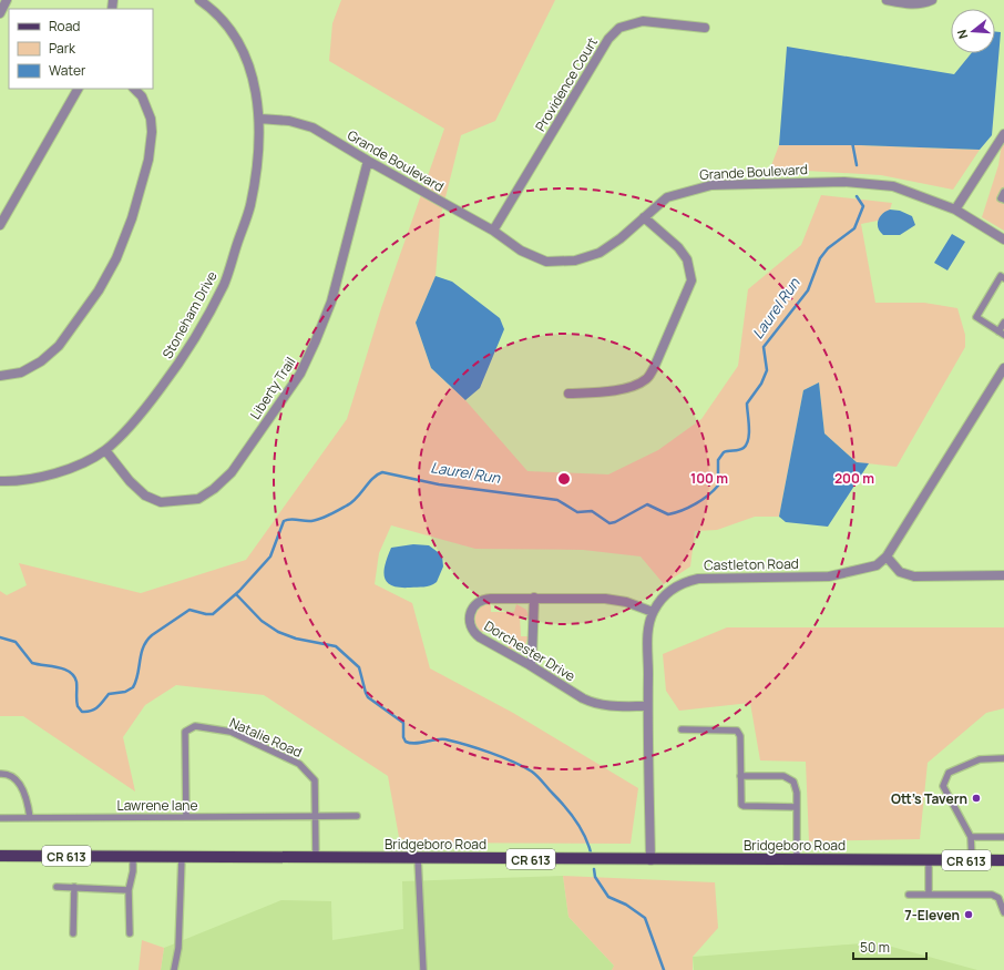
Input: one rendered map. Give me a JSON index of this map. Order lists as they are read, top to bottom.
{
  "streets": {
    "main road": ["Bridgeboro Road", "CR 613"],
    "street": [
      "Providence Court",
      "Grande Boulevard",
      "Stoneham Drive",
      "Liberty Trail",
      "Castleton Road",
      "Dorchester Drive"
    ],
    "lane": ["Natalie Road", "Lawrene lane"]
  },
  "crossings": [
    ["Providence Court", "Grande Boulevard"],
    ["Grande Boulevard", "Stoneham Drive"],
    ["Grande Boulevard", "Liberty Trail"],
    ["Stoneham Drive", "Liberty Trail"],
    ["Castleton Road", "Dorchester Drive"],
    ["Castleton Road", "Bridgeboro Road"],
    ["Natalie Road", "Lawrene lane"],
    ["Natalie Road", "Bridgeboro Road"]
  ],
  "water": ["Laurel Run"],
  "places": ["Ott's Tavern", "7-Eleven"],
  "legend": ["Road", "Park", "Water"],
  "scale_bar": "50 m",
  "north": "left",
  "rings": ["100 m", "200 m"]
}
